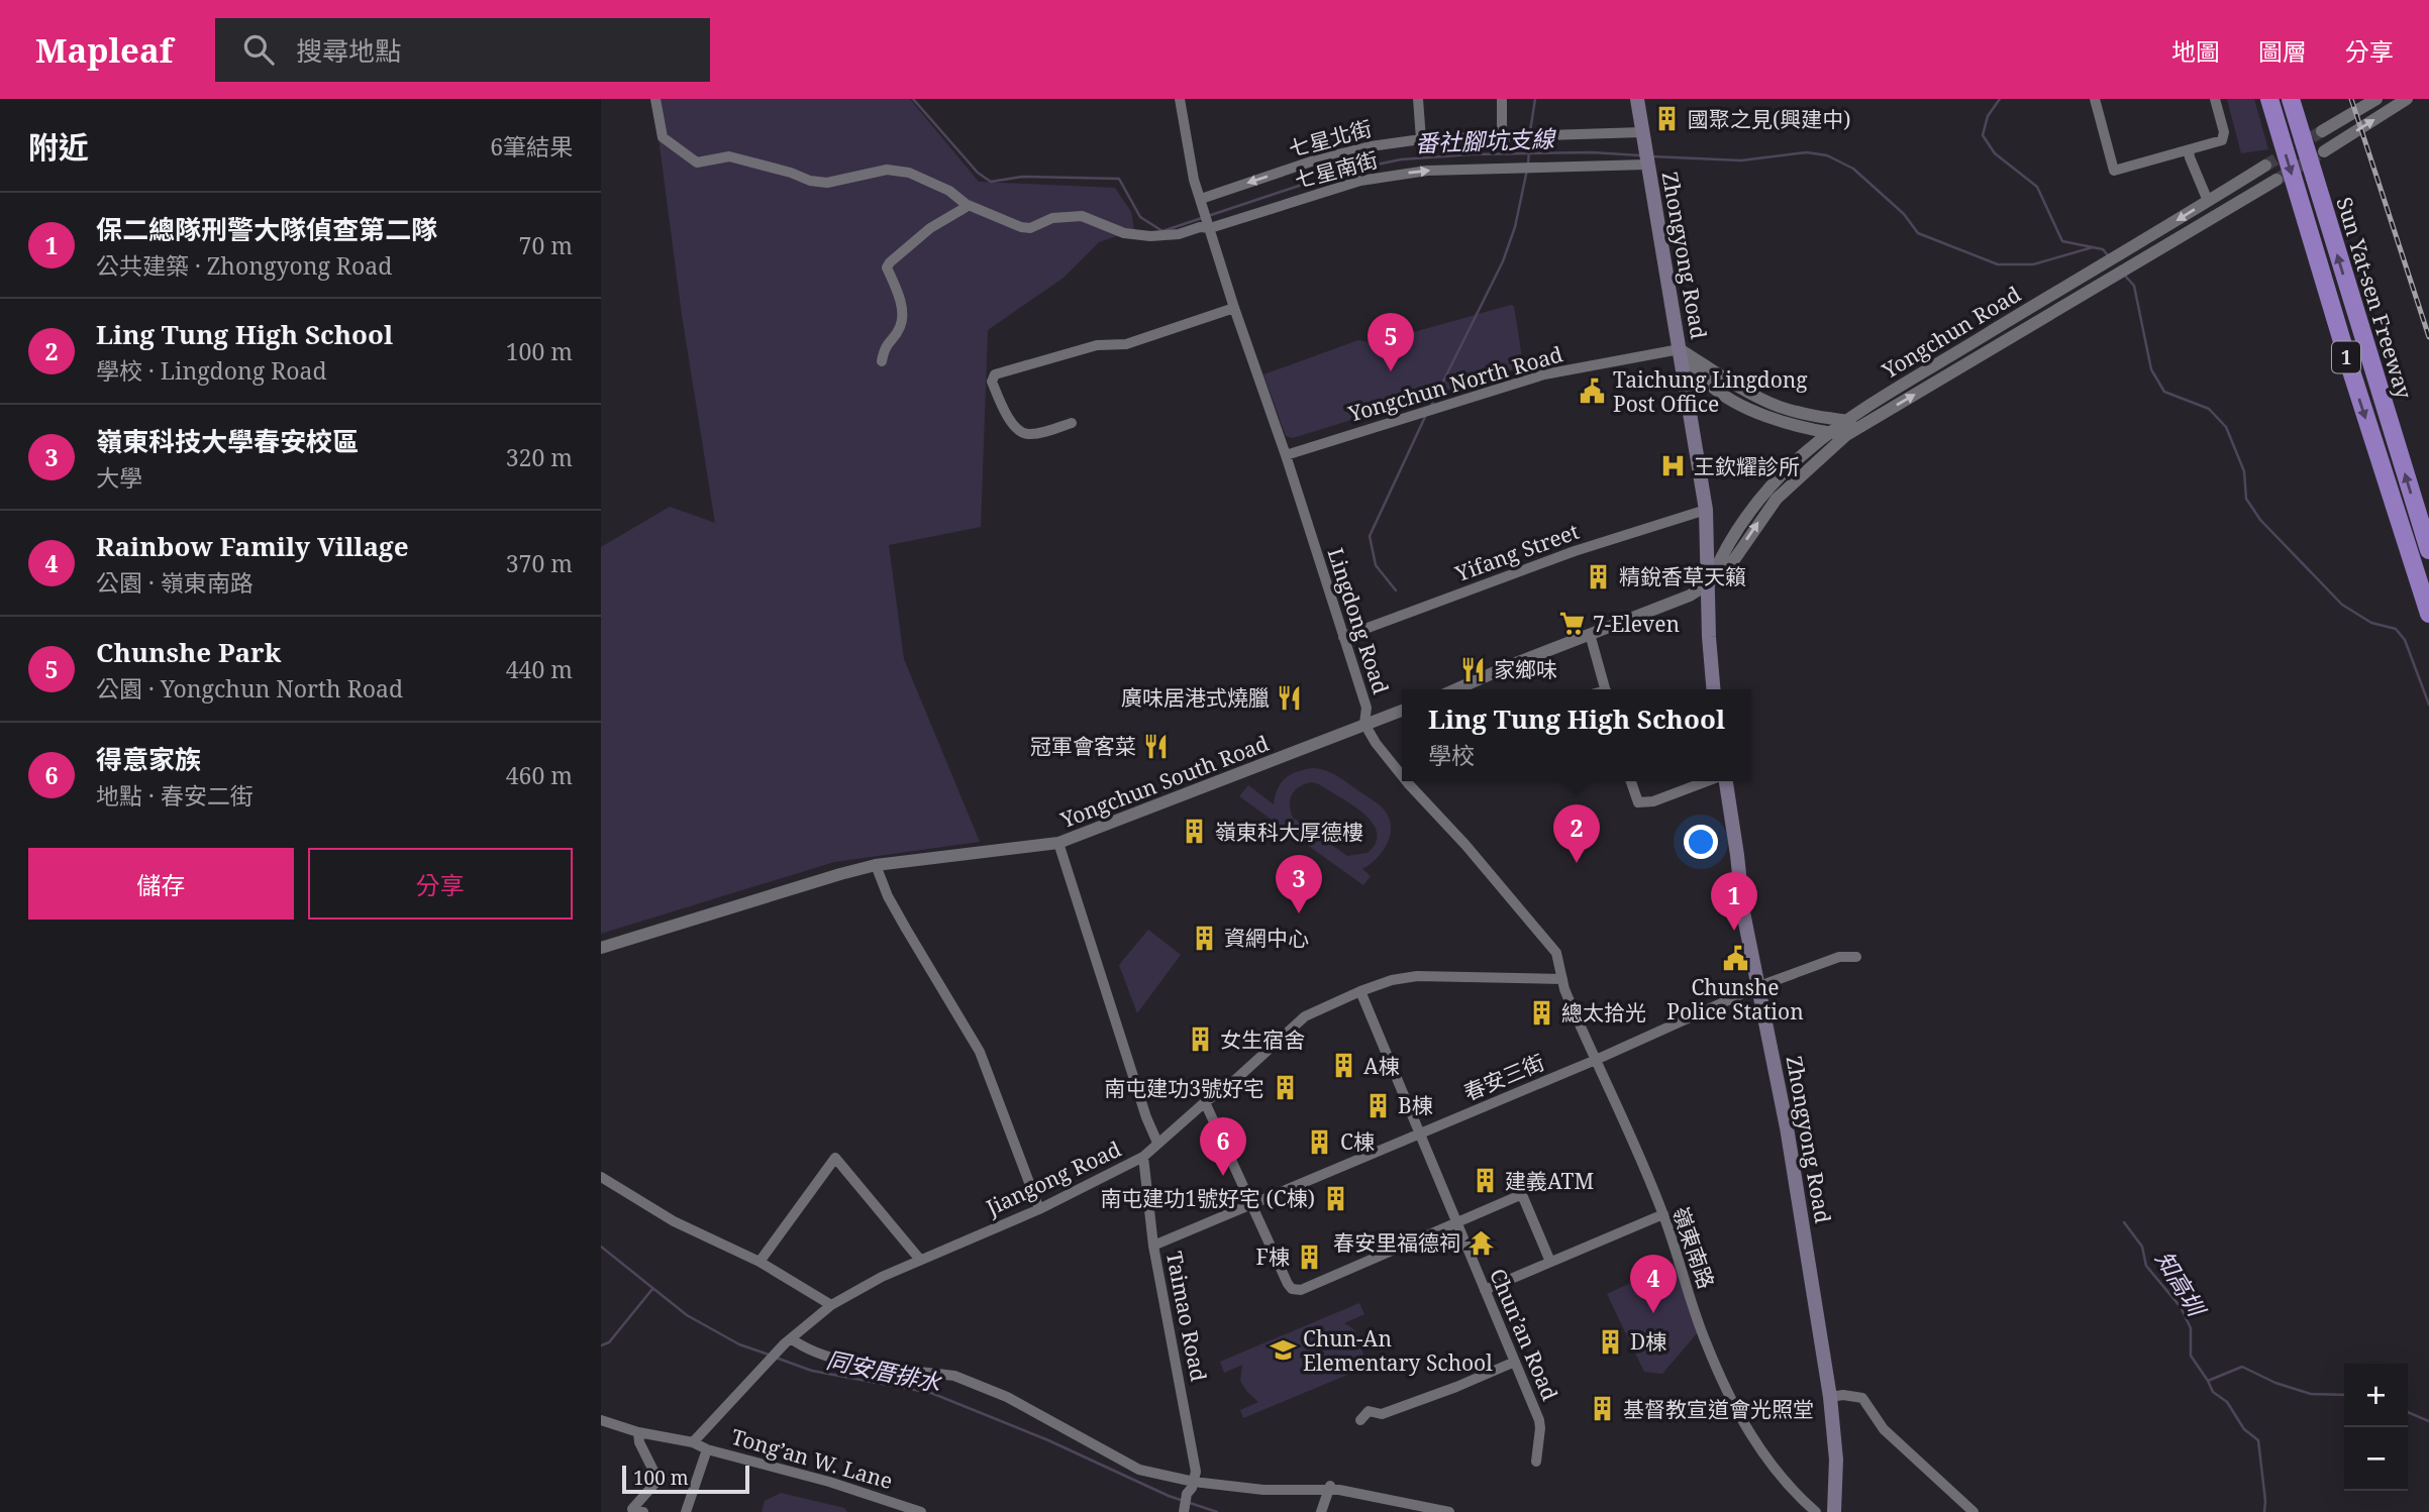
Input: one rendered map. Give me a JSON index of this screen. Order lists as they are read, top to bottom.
{
  "streets": {
    "highway": ["Sun Yat-sen Freeway", "1"],
    "main road": ["Zhongyong Road"],
    "street": [
      "七星北街",
      "七星南街",
      "Yongchun Road",
      "Yongchun North Road",
      "Yifang Street",
      "Lingdong Road",
      "Yongchun South Road",
      "春安三街",
      "Jiangong Road",
      "嶺東南路",
      "Taimao Road",
      "Chun’an Road",
      "Tong’an W. Lane"
    ]
  },
  "crossings": [
    ["七星北街", "Zhongyong Road"],
    ["七星北街", "Lingdong Road"],
    ["七星南街", "Zhongyong Road"],
    ["七星南街", "Lingdong Road"],
    ["Zhongyong Road", "Yongchun North Road"],
    ["Zhongyong Road", "Yifang Street"],
    ["Yongchun North Road", "Lingdong Road"],
    ["Yifang Street", "Lingdong Road"],
    ["Lingdong Road", "Yongchun South Road"],
    ["Lingdong Road", "Jiangong Road"],
    ["Lingdong Road", "嶺東南路"],
    ["春安三街", "嶺東南路"],
    ["春安三街", "Taimao Road"],
    ["春安三街", "Chun’an Road"],
    ["Jiangong Road", "嶺東南路"],
    ["Jiangong Road", "Taimao Road"],
    ["Jiangong Road", "Chun’an Road"],
    ["Jiangong Road", "Tong’an W. Lane"]
  ],
  "one_way": ["七星北街", "七星南街"],
  "water": ["番社腳坑支線", "知高圳", "同安厝排水"],
  "places": {
    "building": [
      "國聚之見(興建中)",
      "精銳香草天籟",
      "嶺東科大厚德樓",
      "資網中心",
      "總太拾光",
      "女生宿舍",
      "A棟",
      "南屯建功3號好宅",
      "B棟",
      "C棟",
      "建義ATM",
      "南屯建功1號好宅 (C棟)",
      "F棟",
      "D棟",
      "基督教宣道會光照堂"
    ],
    "public building": ["Taichung Lingdong Post Office", "Chunshe Police Station"],
    "hospital": ["王欽耀診所"],
    "supermarket": ["7-Eleven"],
    "restaurant": ["家鄉味", "廣味居港式燒臘", "冠軍會客菜"],
    "temple": ["春安里福德祠"],
    "school or university": ["Chun-An Elementary School"]
  },
  "scale_bar": "100 m",
  "page": {
    "header": "Mapleaf",
    "search": "搜尋地點",
    "nav": ["地圖", "圖層", "分享"],
    "heading": ["附近", "6筆結果"],
    "list": [
      {
        "mark": "1",
        "name": "保二總隊刑警大隊偵查第二隊",
        "note": "公共建築 · Zhongyong Road",
        "value": "70 m"
      },
      {
        "mark": "2",
        "name": "Ling Tung High School",
        "note": "學校 · Lingdong Road",
        "value": "100 m"
      },
      {
        "mark": "3",
        "name": "嶺東科技大學春安校區",
        "note": "大學",
        "value": "320 m"
      },
      {
        "mark": "4",
        "name": "Rainbow Family Village",
        "note": "公園 · 嶺東南路",
        "value": "370 m"
      },
      {
        "mark": "5",
        "name": "Chunshe Park",
        "note": "公園 · Yongchun North Road",
        "value": "440 m"
      },
      {
        "mark": "6",
        "name": "得意家族",
        "note": "地點 · 春安二街",
        "value": "460 m"
      }
    ],
    "pins": [
      "5",
      "2",
      "3",
      "1",
      "6",
      "4"
    ],
    "popup": ["Ling Tung High School", "學校"],
    "buttons": ["儲存", "分享"],
    "map_buttons": ["+", "−"],
    "scale": "100 m"
  }
}
